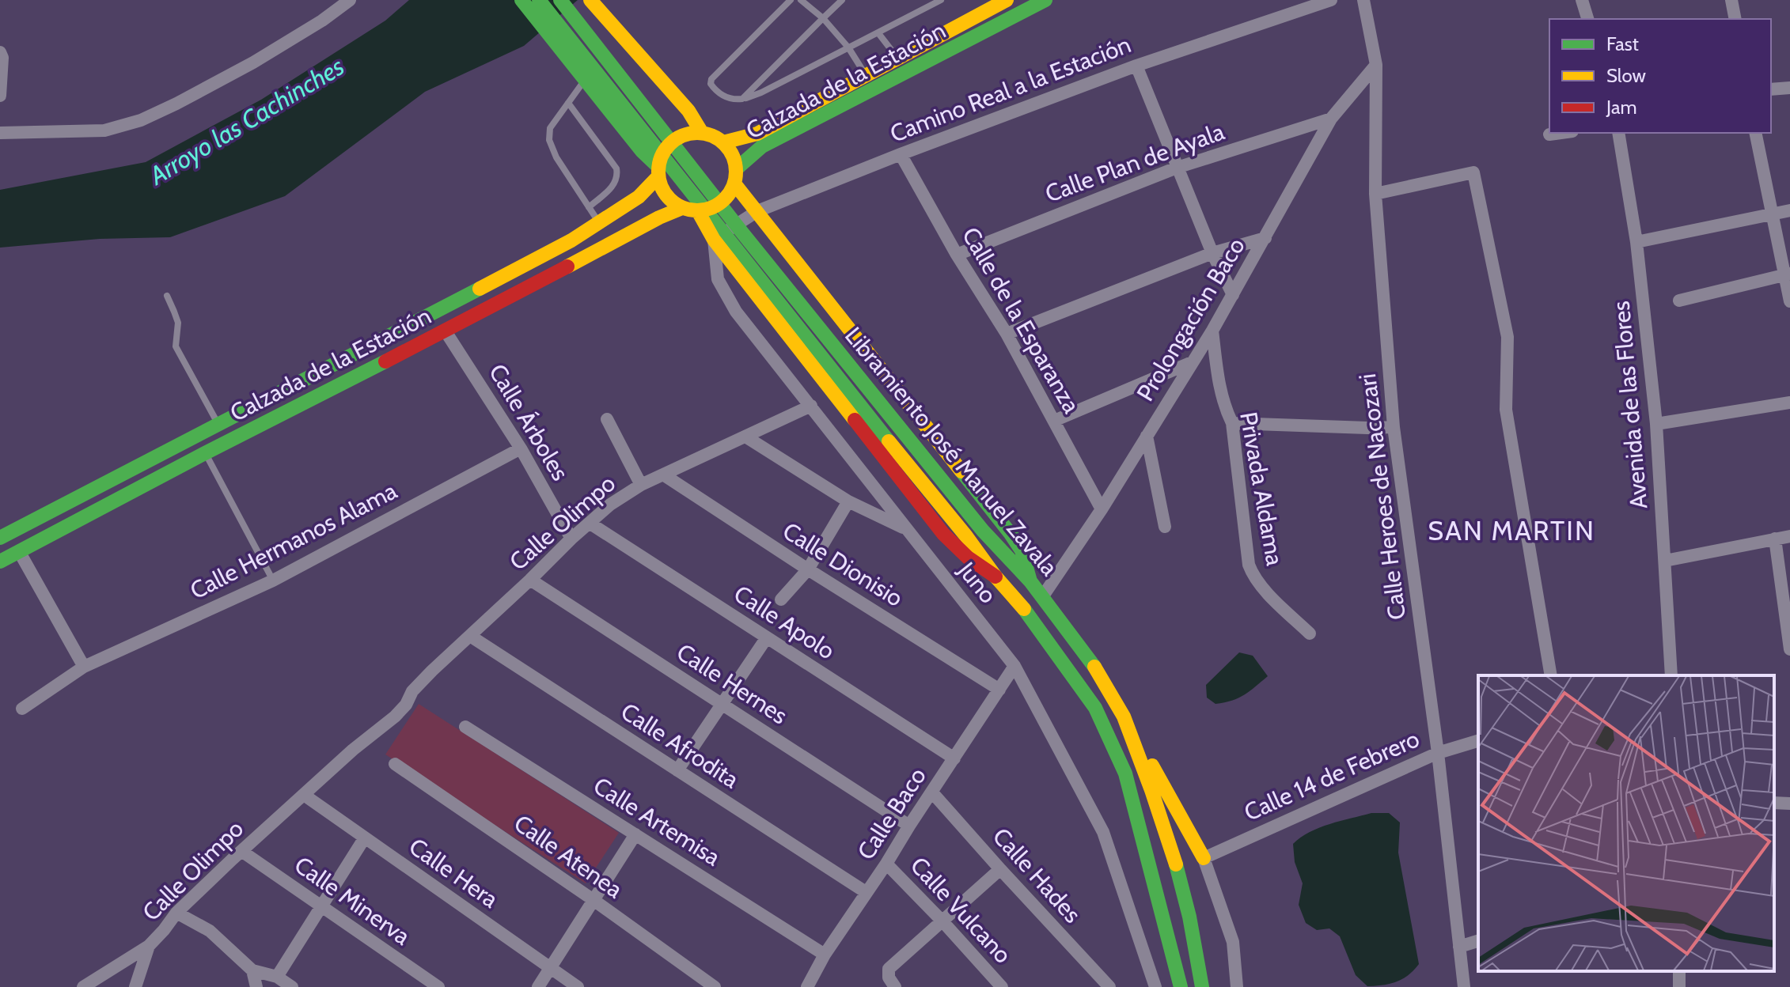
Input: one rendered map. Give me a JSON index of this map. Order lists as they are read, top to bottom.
{
  "streets": {
    "main road": ["Calzada de la Estación", "Libramiento José Manuel Zavala"],
    "street": [
      "Camino Real a la Estación",
      "Calle Plan de Ayala",
      "Prolongación Baco",
      "Calle de la Esparanza",
      "Avenida de las Flores",
      "Calle Árboles",
      "Privada Aldama",
      "Calle Heroes de Nacozari",
      "Calle Olimpo",
      "Calle Hermanos Alama",
      "Calle Dionisio",
      "Juno",
      "Calle Apolo",
      "Calle Hernes",
      "Calle Afrodita",
      "Calle 14 de Febrero",
      "Calle Baco",
      "Calle Artemisa",
      "Calle Atenea",
      "Calle Hera",
      "Calle Hades",
      "Calle Minerva",
      "Calle Vulcano"
    ]
  },
  "crossings": [
    ["Calzada de la Estación", "Calle Árboles"],
    ["Camino Real a la Estación", "Calle de la Esparanza"],
    ["Camino Real a la Estación", "Juno"],
    ["Calle Plan de Ayala", "Prolongación Baco"],
    ["Calle Plan de Ayala", "Calle de la Esparanza"],
    ["Prolongación Baco", "Calle de la Esparanza"],
    ["Prolongación Baco", "Libramiento José Manuel Zavala"],
    ["Prolongación Baco", "Privada Aldama"],
    ["Prolongación Baco", "Calle Heroes de Nacozari"],
    ["Calle Árboles", "Calle Olimpo"],
    ["Calle Árboles", "Calle Hermanos Alama"],
    ["Calle Heroes de Nacozari", "Calle 14 de Febrero"],
    ["Calle Olimpo", "Calle Dionisio"],
    ["Calle Olimpo", "Juno"],
    ["Calle Olimpo", "Calle Apolo"],
    ["Calle Olimpo", "Calle Hernes"],
    ["Calle Olimpo", "Calle Afrodita"],
    ["Calle Olimpo", "Calle Hera"],
    ["Calle Olimpo", "Calle Minerva"],
    ["Calle Dionisio", "Calle Baco"],
    ["Juno", "Calle Baco"],
    ["Calle Apolo", "Calle Baco"],
    ["Calle Hernes", "Calle Baco"],
    ["Calle Afrodita", "Calle Baco"],
    ["Calle Baco", "Calle Artemisa"],
    ["Calle Baco", "Calle Hades"],
    ["Calle Baco", "Calle Vulcano"]
  ],
  "districts": ["SAN MARTIN"],
  "water": ["Arroyo las Cachinches"],
  "legend": ["Fast", "Slow", "Jam"]
}
